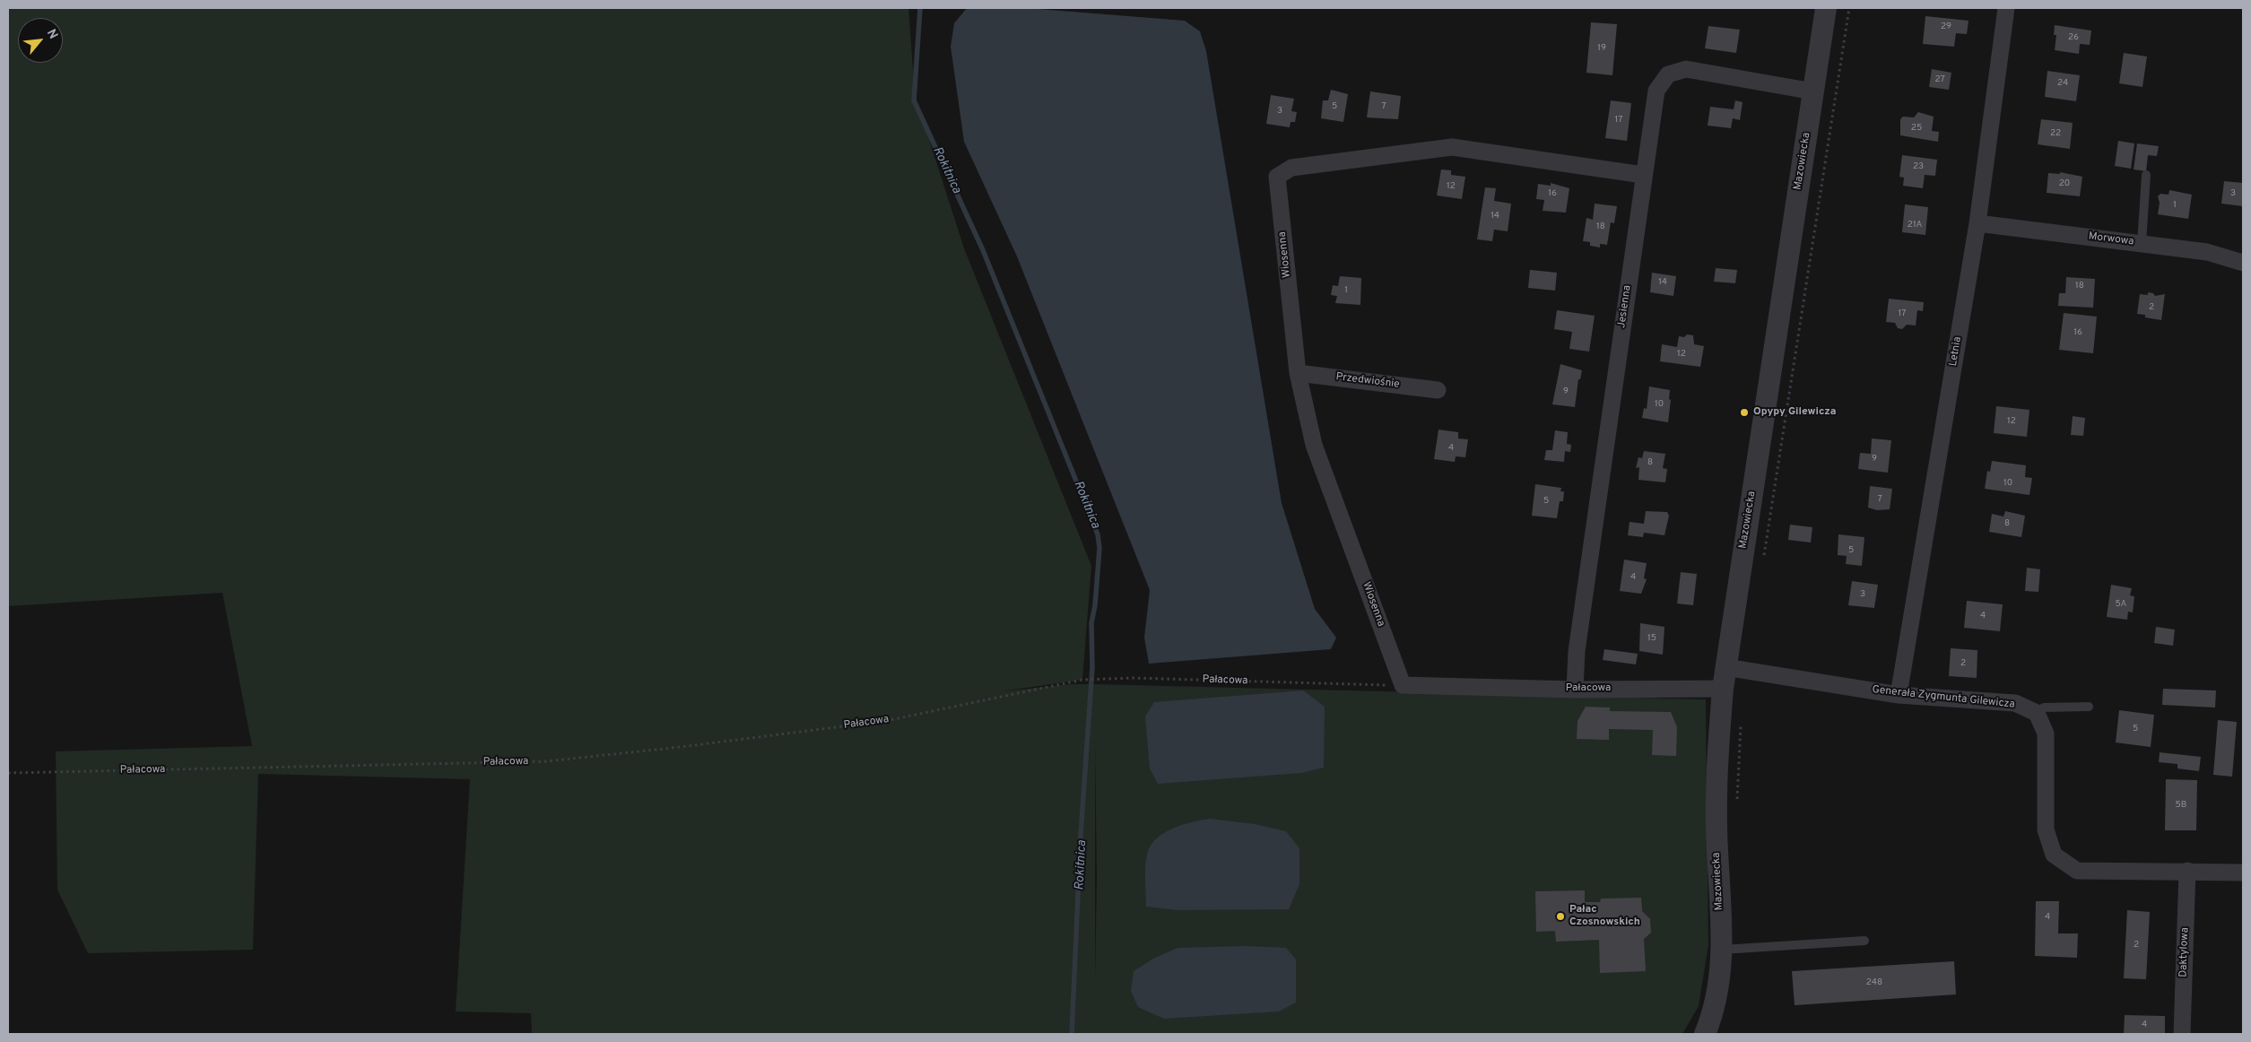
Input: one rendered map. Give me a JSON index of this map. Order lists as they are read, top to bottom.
{
  "streets": {
    "street": [
      "Mazowiecka",
      "Morwowa",
      "Wiosenna",
      "Jesienna",
      "Letnia",
      "Przedwiośnie",
      "Pałacowa",
      "Generała Zygmunta Gilewicza",
      "Daktylowa"
    ]
  },
  "crossings": [
    ["Mazowiecka", "Jesienna"],
    ["Mazowiecka", "Pałacowa"],
    ["Mazowiecka", "Generała Zygmunta Gilewicza"],
    ["Morwowa", "Letnia"],
    ["Wiosenna", "Jesienna"],
    ["Wiosenna", "Przedwiośnie"],
    ["Wiosenna", "Pałacowa"],
    ["Jesienna", "Pałacowa"],
    ["Letnia", "Generała Zygmunta Gilewicza"]
  ],
  "water": ["Rokitnica"],
  "places": ["Opypy Gilewicza", "Pałac Czosnowskich"],
  "house_numbers": [
    "29",
    "26",
    "19",
    "27",
    "24",
    "5",
    "7",
    "3",
    "17",
    "25",
    "22",
    "23",
    "20",
    "12",
    "16",
    "3",
    "1",
    "14",
    "21A",
    "18",
    "14",
    "18",
    "1",
    "2",
    "17",
    "16",
    "12",
    "9",
    "10",
    "12",
    "4",
    "9",
    "8",
    "10",
    "7",
    "5",
    "8",
    "5",
    "4",
    "3",
    "5A",
    "4",
    "15",
    "2",
    "5",
    "5B",
    "4",
    "2",
    "248",
    "4"
  ],
  "north": "top right"
}
